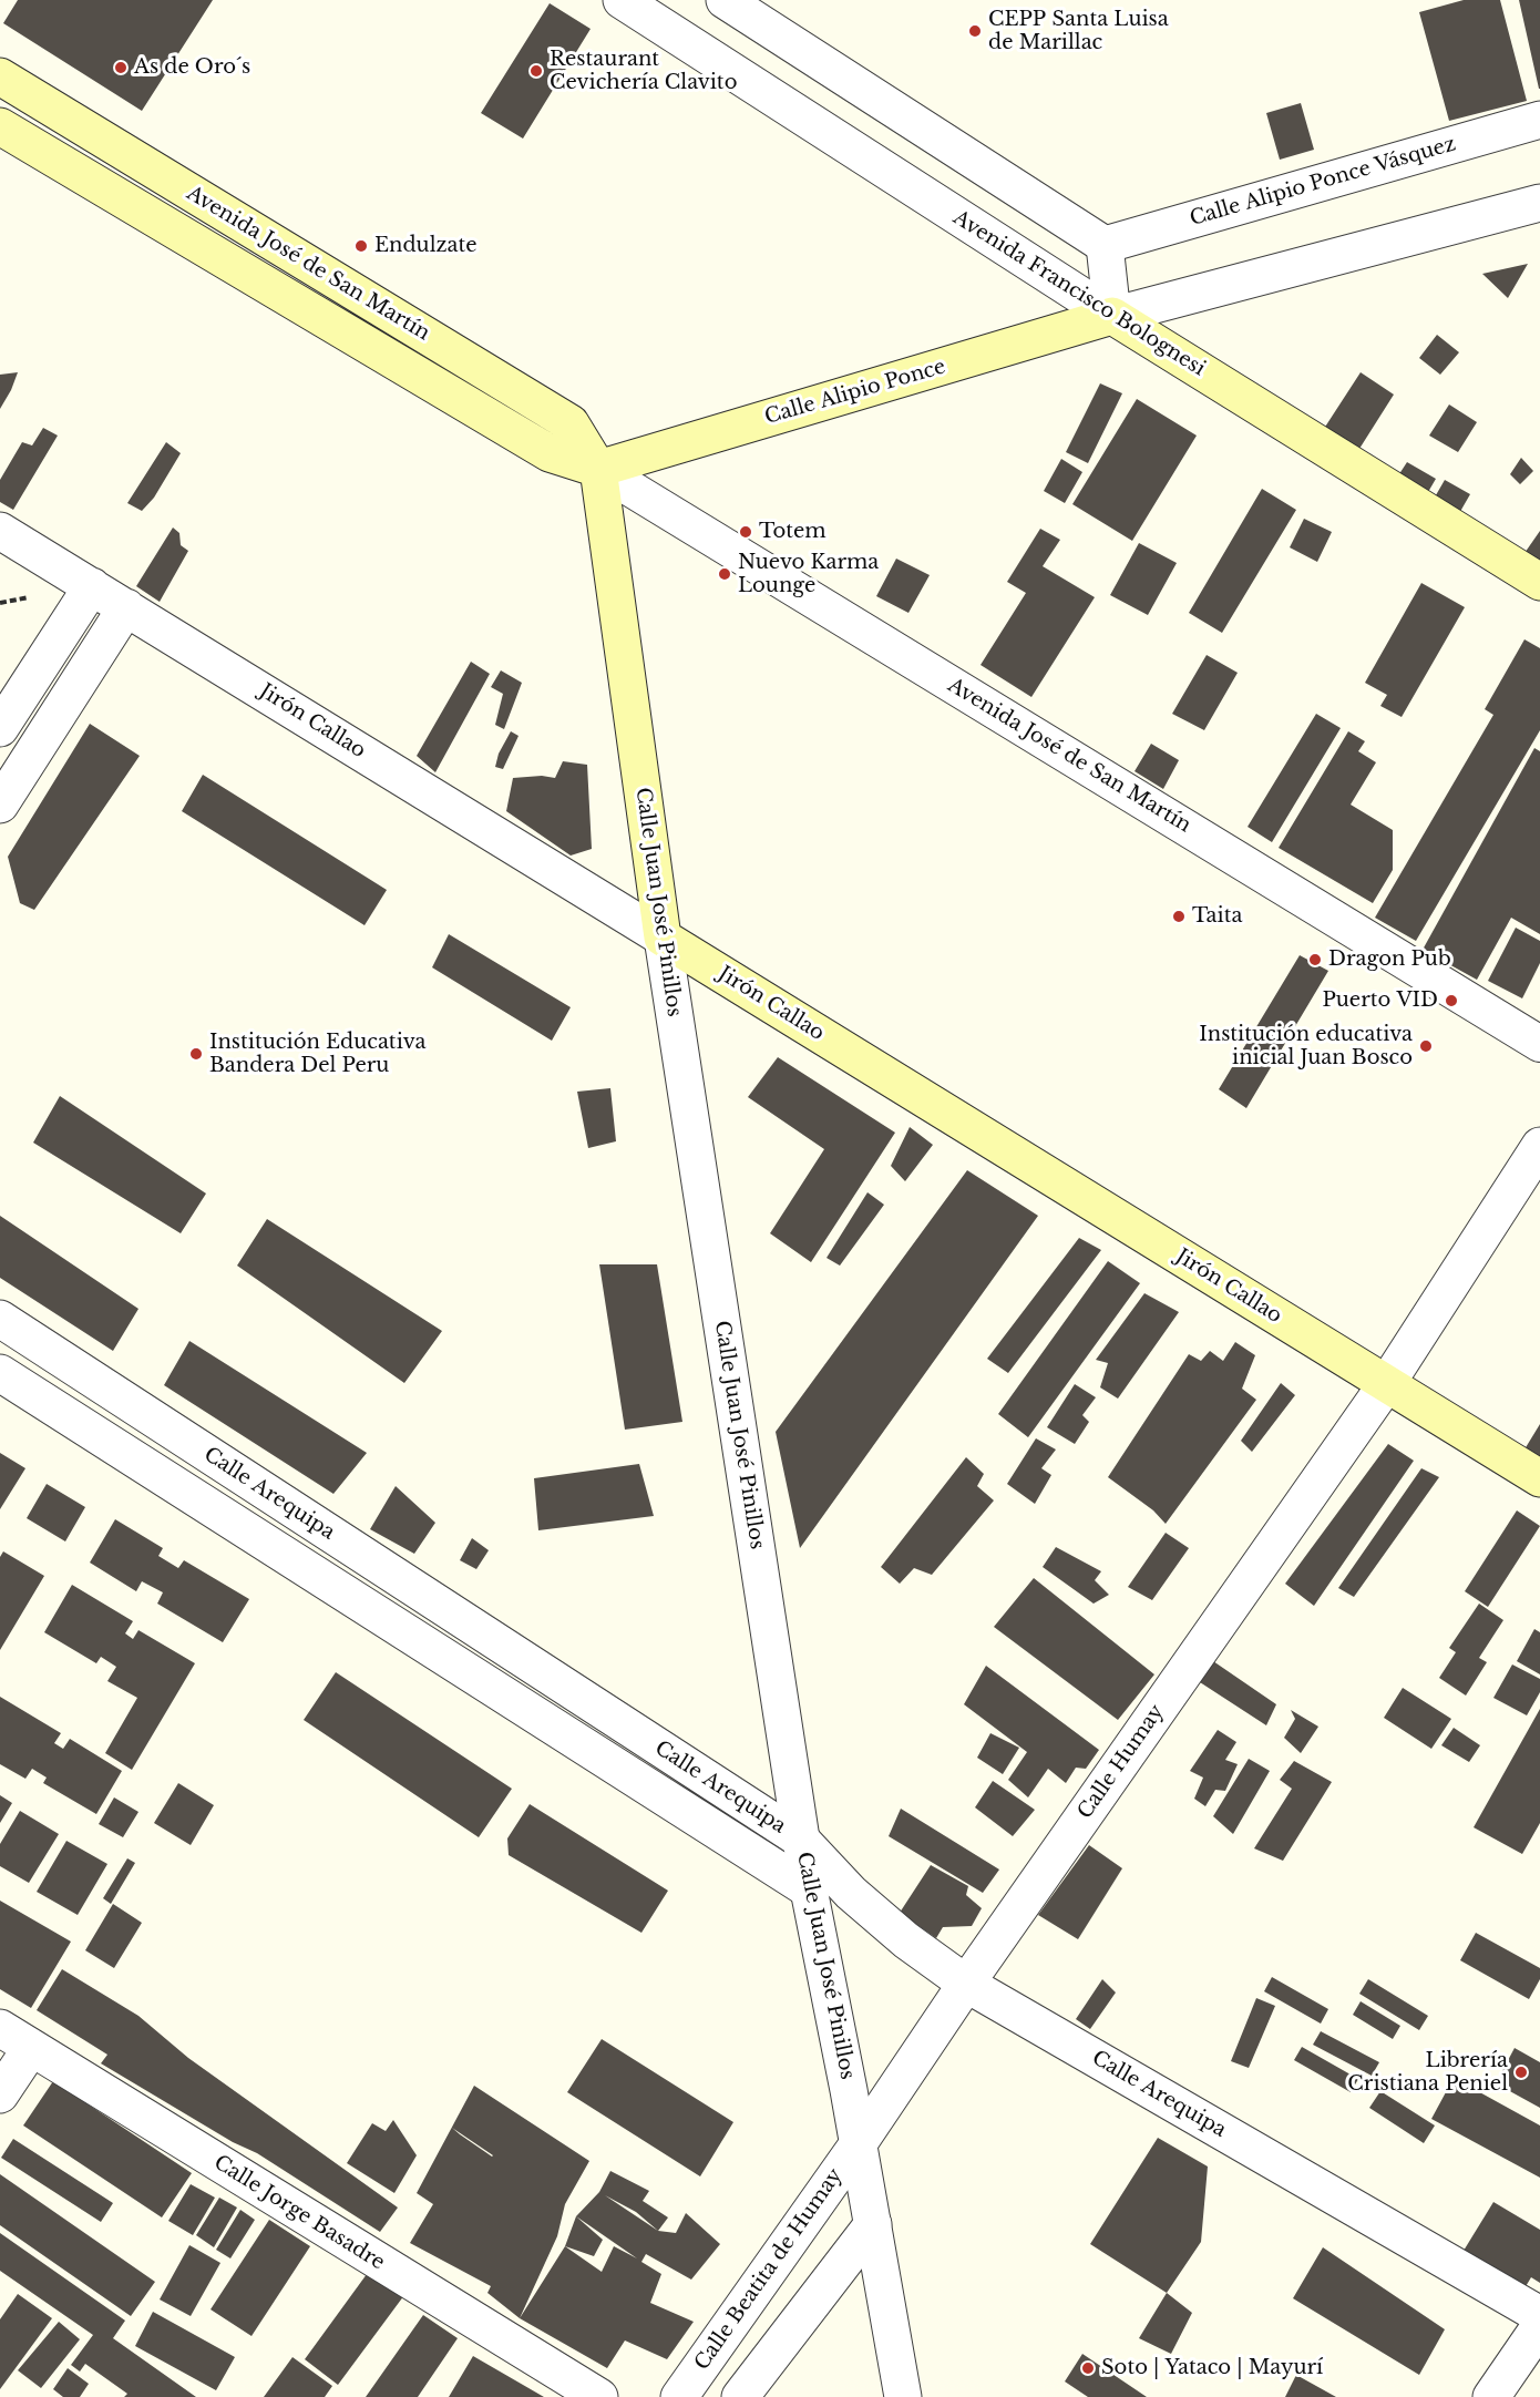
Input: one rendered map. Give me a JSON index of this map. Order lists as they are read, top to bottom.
{
  "streets": {
    "main road": [
      "Avenida José de San Martín",
      "Avenida Francisco Bolognesi",
      "Calle Alipio Ponce",
      "Jirón Callao",
      "Calle Juan José Pinillos"
    ],
    "street": [
      "Calle Alipio Ponce Vásquez",
      "Calle Arequipa",
      "Calle Humay",
      "Calle Jorge Basadre",
      "Calle Beatita de Humay"
    ]
  },
  "crossings": [
    ["Avenida José de San Martín", "Calle Alipio Ponce"],
    ["Avenida José de San Martín", "Calle Juan José Pinillos"],
    ["Avenida Francisco Bolognesi", "Calle Alipio Ponce"],
    ["Calle Alipio Ponce", "Calle Juan José Pinillos"],
    ["Jirón Callao", "Calle Juan José Pinillos"],
    ["Jirón Callao", "Calle Humay"],
    ["Calle Juan José Pinillos", "Calle Arequipa"],
    ["Calle Juan José Pinillos", "Calle Humay"],
    ["Calle Juan José Pinillos", "Calle Beatita de Humay"],
    ["Calle Arequipa", "Calle Humay"],
    ["Calle Humay", "Calle Beatita de Humay"]
  ],
  "places": [
    "CEPP Santa Luisa de Marillac",
    "As de Oro´s",
    "Restaurant Cevichería Clavito",
    "Endulzate",
    "Totem",
    "Nuevo Karma Lounge",
    "Taita",
    "Dragon Pub",
    "Puerto VID",
    "Institución educativa inicial Juan Bosco",
    "Institución Educativa Bandera Del Peru",
    "Librería Cristiana Peniel",
    "Soto | Yataco | Mayurí"
  ]
}
